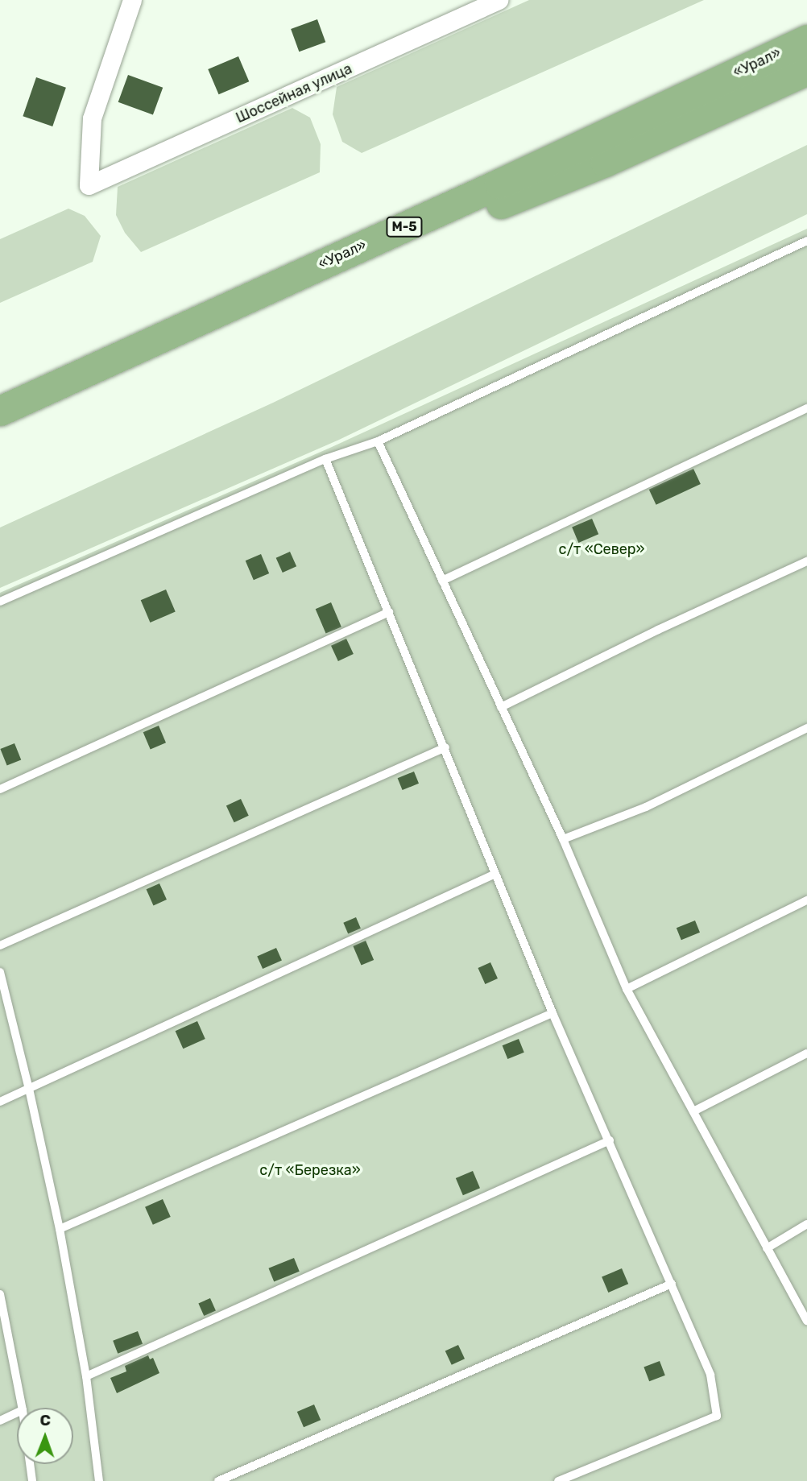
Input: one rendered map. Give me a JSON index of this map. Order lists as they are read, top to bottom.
{
  "streets": {
    "highway": ["«Урал»", "М-5"],
    "street": ["Шоссейная улица"]
  },
  "parks": ["с/т «Север»", "с/т «Березка»"],
  "north": "top"
}
